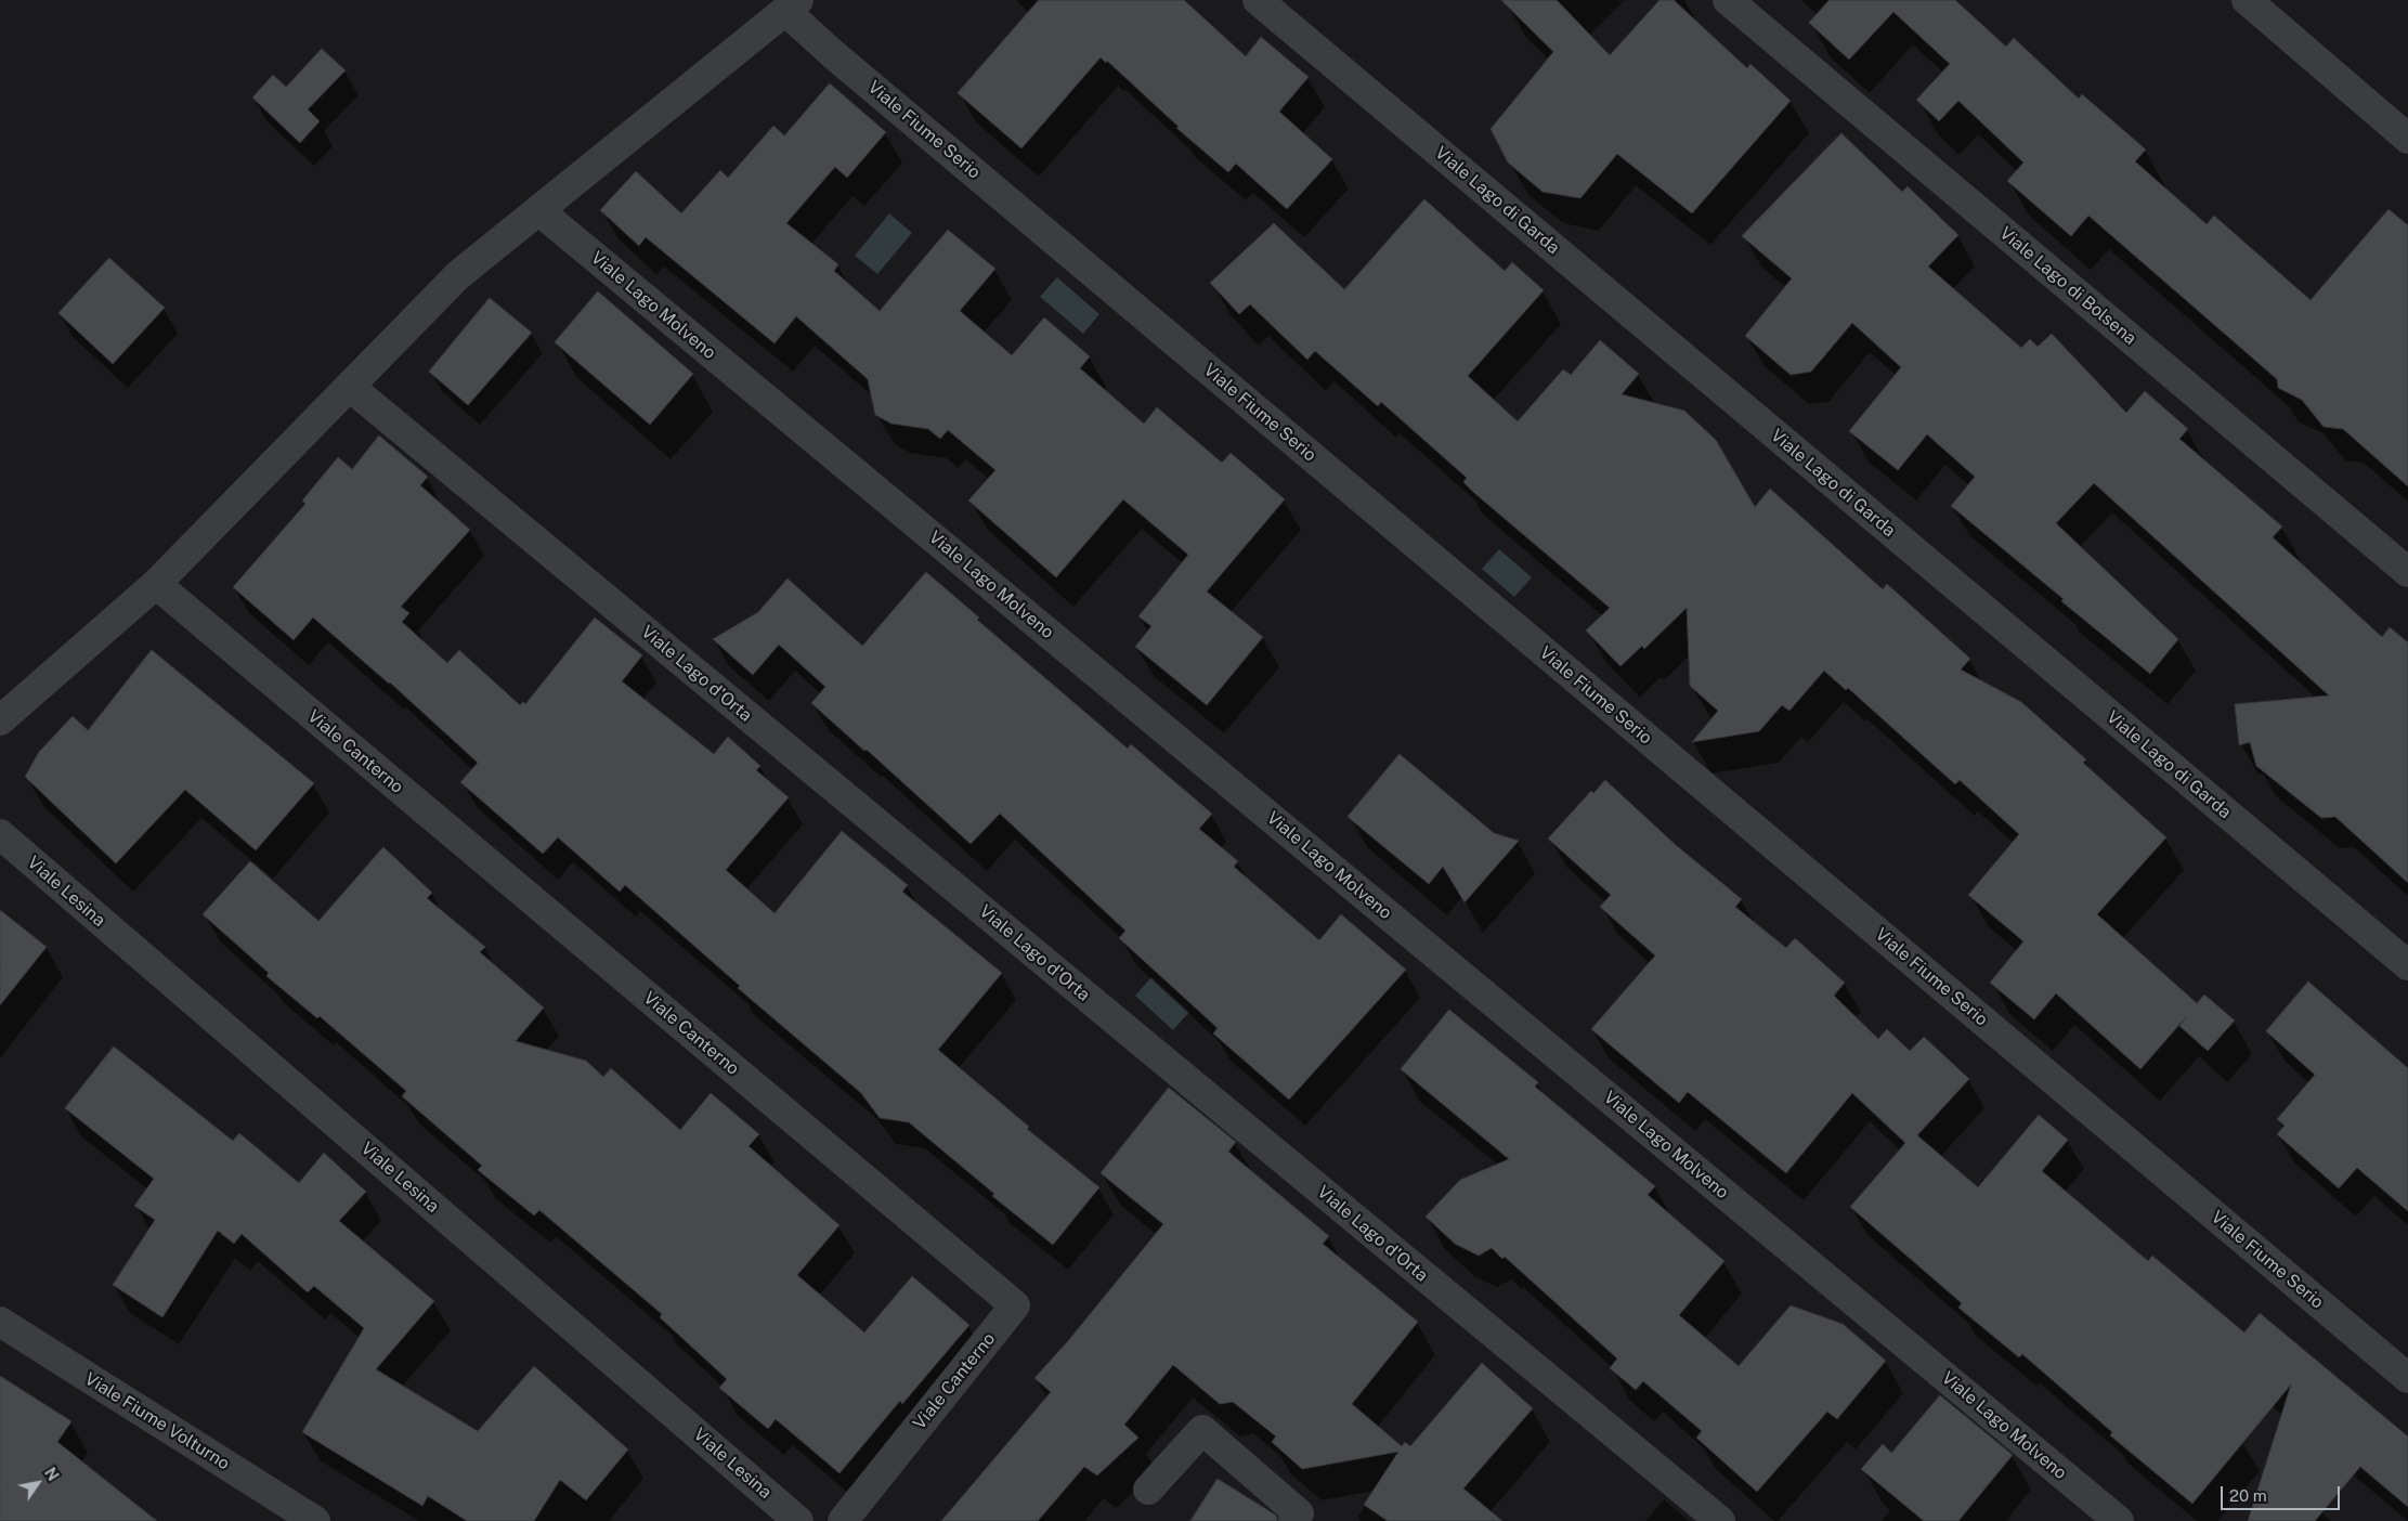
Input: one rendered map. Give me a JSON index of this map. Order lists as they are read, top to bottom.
{
  "streets": {
    "street": [
      "Viale Fiume Serio",
      "Viale Lago di Garda",
      "Viale Lago di Bolsena",
      "Viale Lago Molveno",
      "Viale Lago d'Orta",
      "Viale Canterno",
      "Viale Lesina",
      "Viale Fiume Volturno"
    ]
  },
  "scale_bar": "20 m",
  "north": "top right"
}
